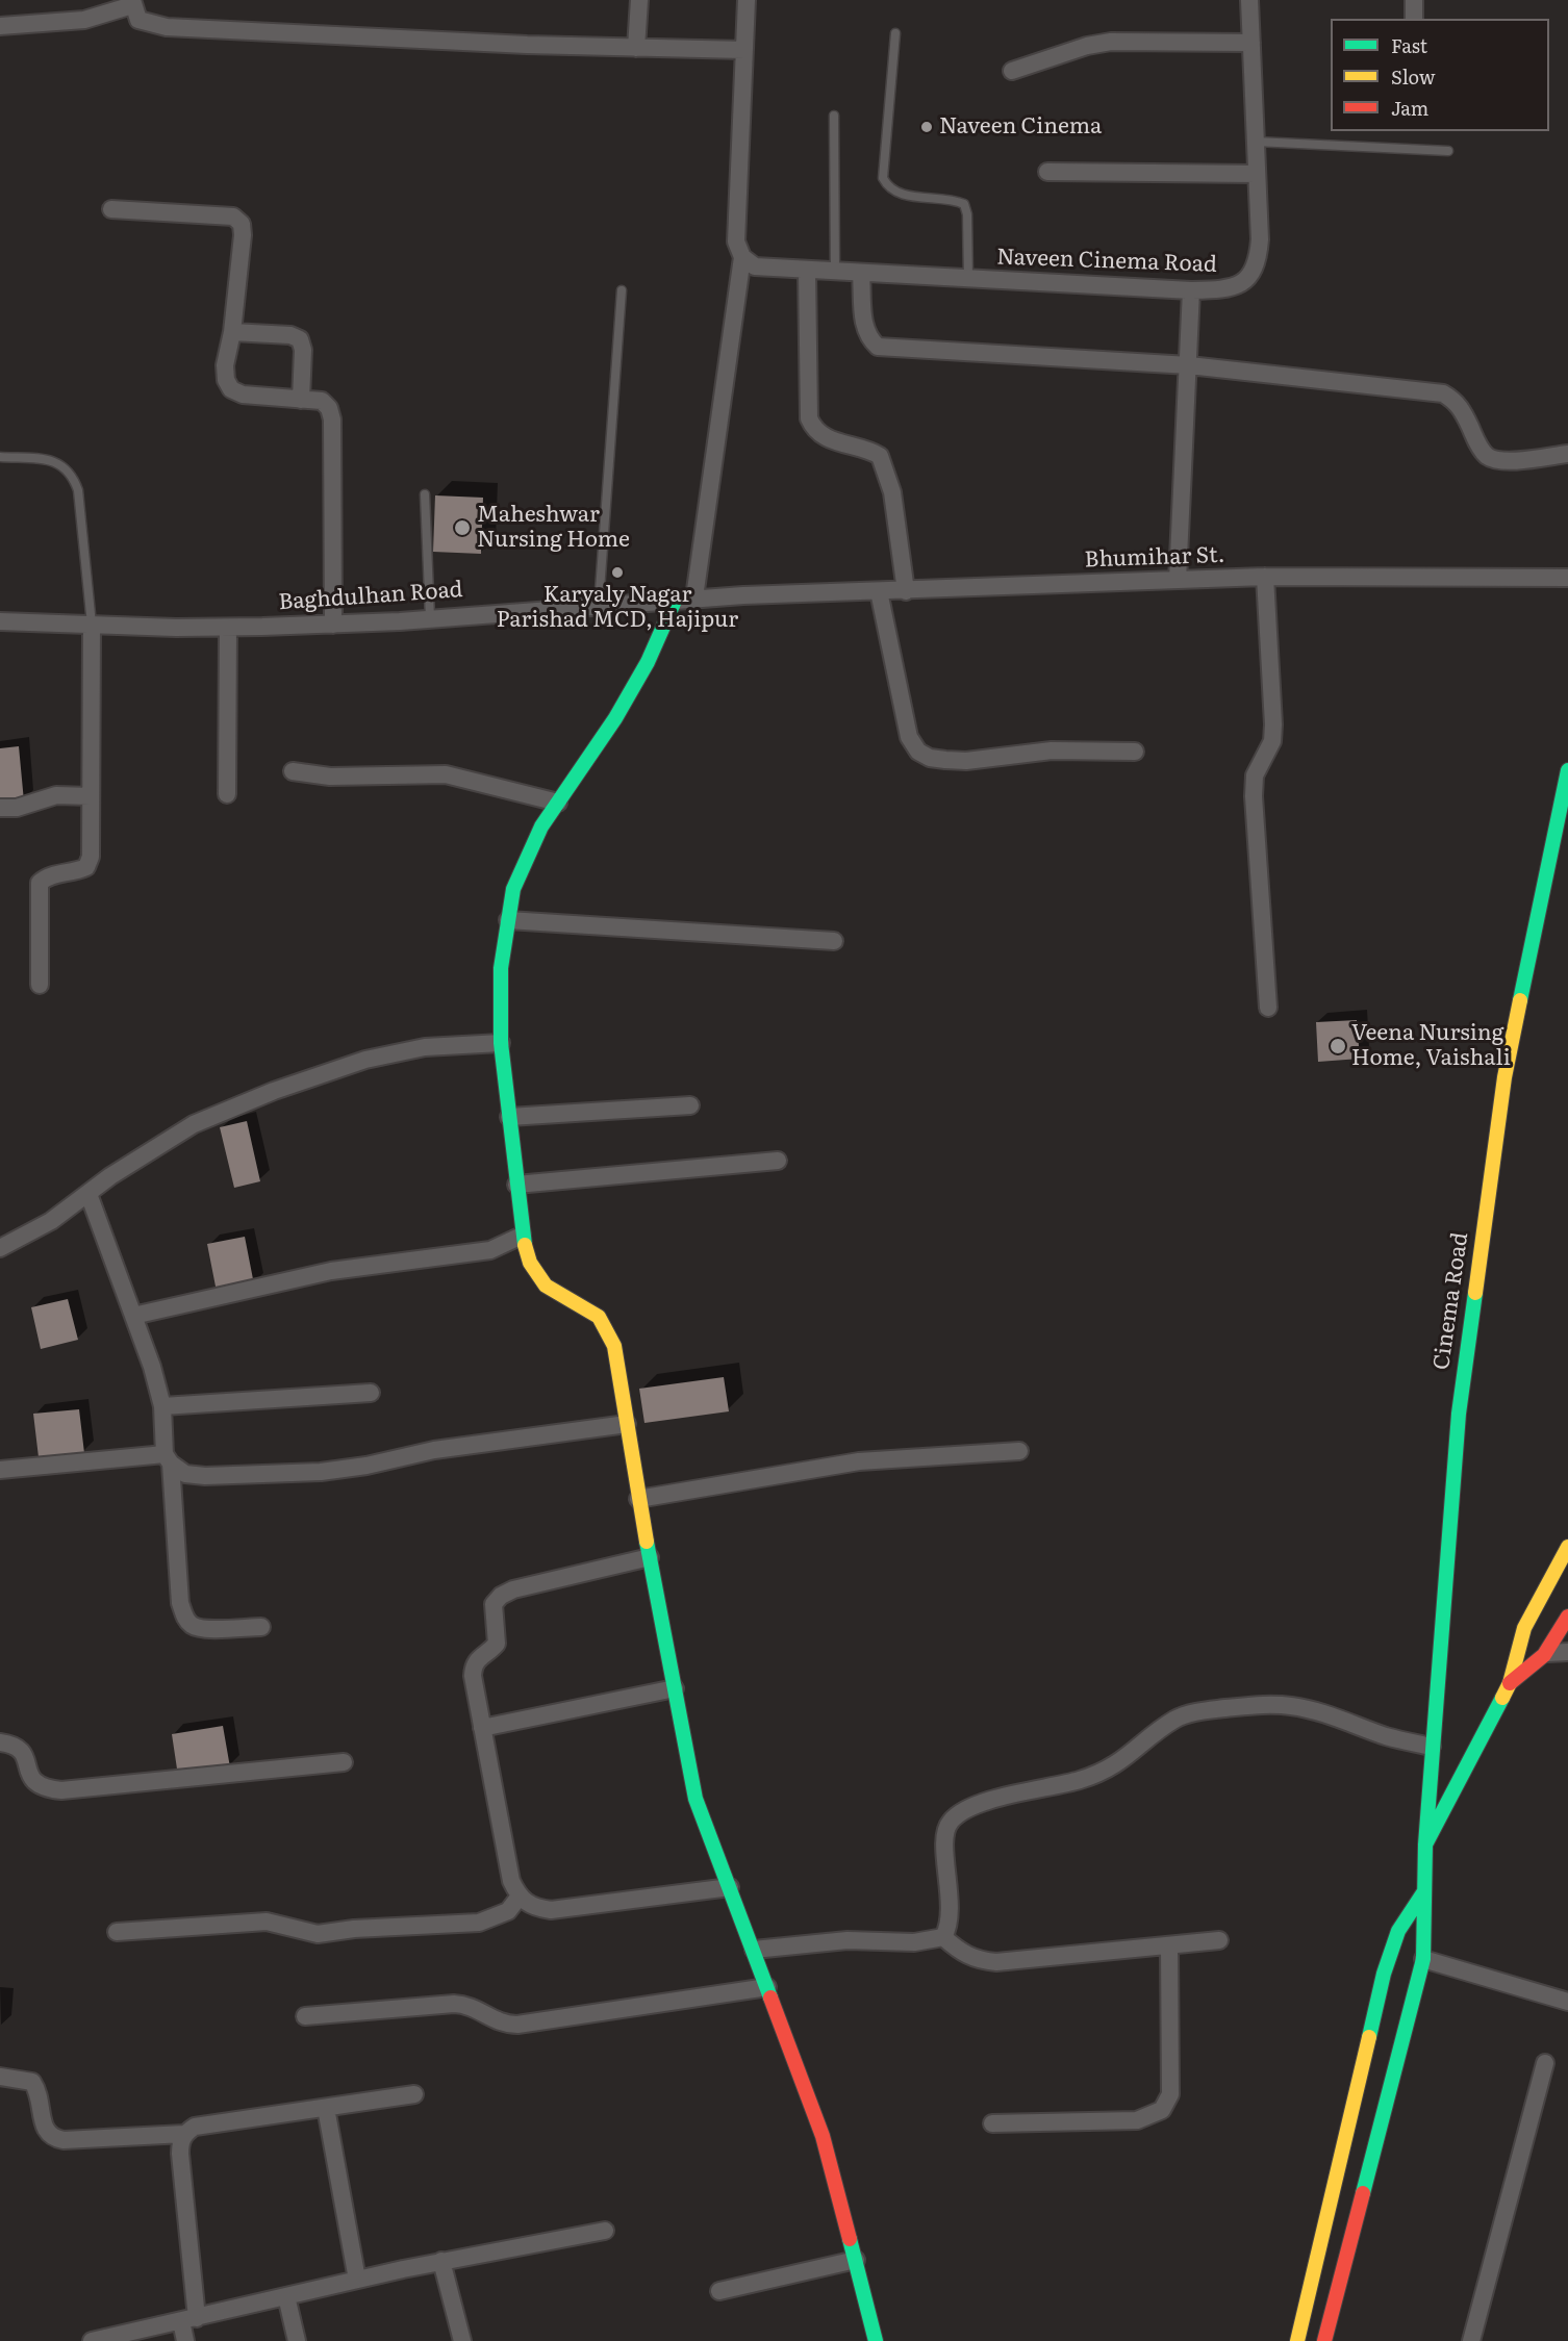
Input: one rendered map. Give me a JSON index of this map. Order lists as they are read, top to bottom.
{
  "streets": {
    "street": [
      "Naveen Cinema Road",
      "Bhumihar St.",
      "Baghdulhan Road",
      "Cinema Road"
    ]
  },
  "crossings": [
    ["Bhumihar St.", "Baghdulhan Road"]
  ],
  "places": [
    "Naveen Cinema",
    "Maheshwar Nursing Home",
    "Karyaly Nagar Parishad MCD, Hajipur",
    "Veena Nursing Home, Vaishali"
  ],
  "legend": ["Fast", "Slow", "Jam"]
}
